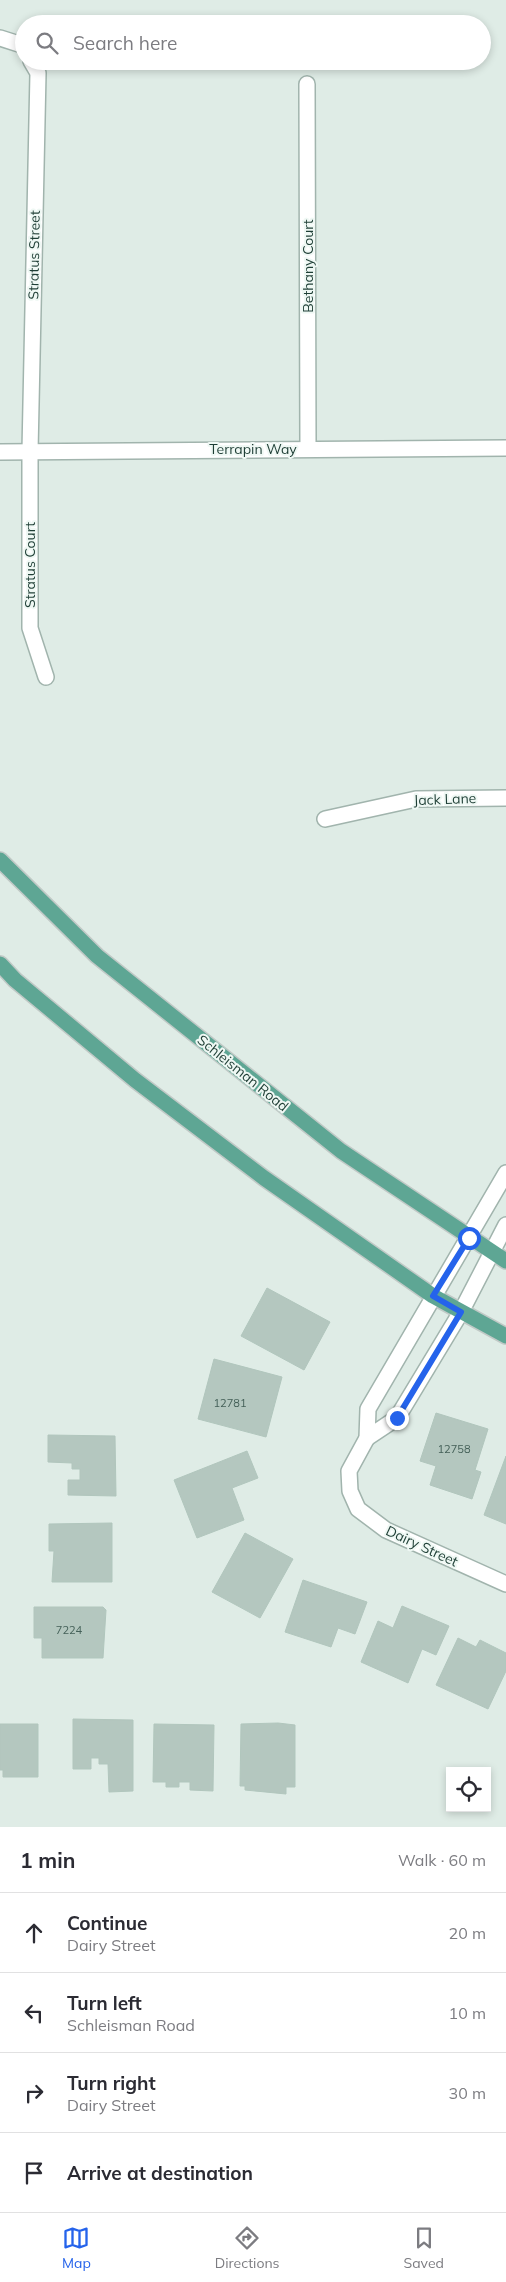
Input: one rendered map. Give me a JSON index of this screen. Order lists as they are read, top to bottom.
{
  "streets": {
    "main road": ["Schleisman Road"],
    "street": [
      "Stratus Street",
      "Bethany Court",
      "Terrapin Way",
      "Stratus Court",
      "Jack Lane",
      "Dairy Street"
    ]
  },
  "crossings": [
    ["Stratus Street", "Terrapin Way"],
    ["Stratus Street", "Stratus Court"],
    ["Bethany Court", "Terrapin Way"],
    ["Terrapin Way", "Stratus Court"],
    ["Schleisman Road", "Dairy Street"]
  ],
  "house_numbers": ["12781", "12758", "7224"],
  "page": {
    "search": "Search here",
    "heading": ["1 min", "Walk · 60 m"],
    "list": [
      ["Continue", "Dairy Street", "20 m"],
      ["Turn left", "Schleisman Road", "10 m"],
      ["Turn right", "Dairy Street", "30 m"],
      "Arrive at destination"
    ],
    "nav": ["Map", "Directions", "Saved"]
  }
}
